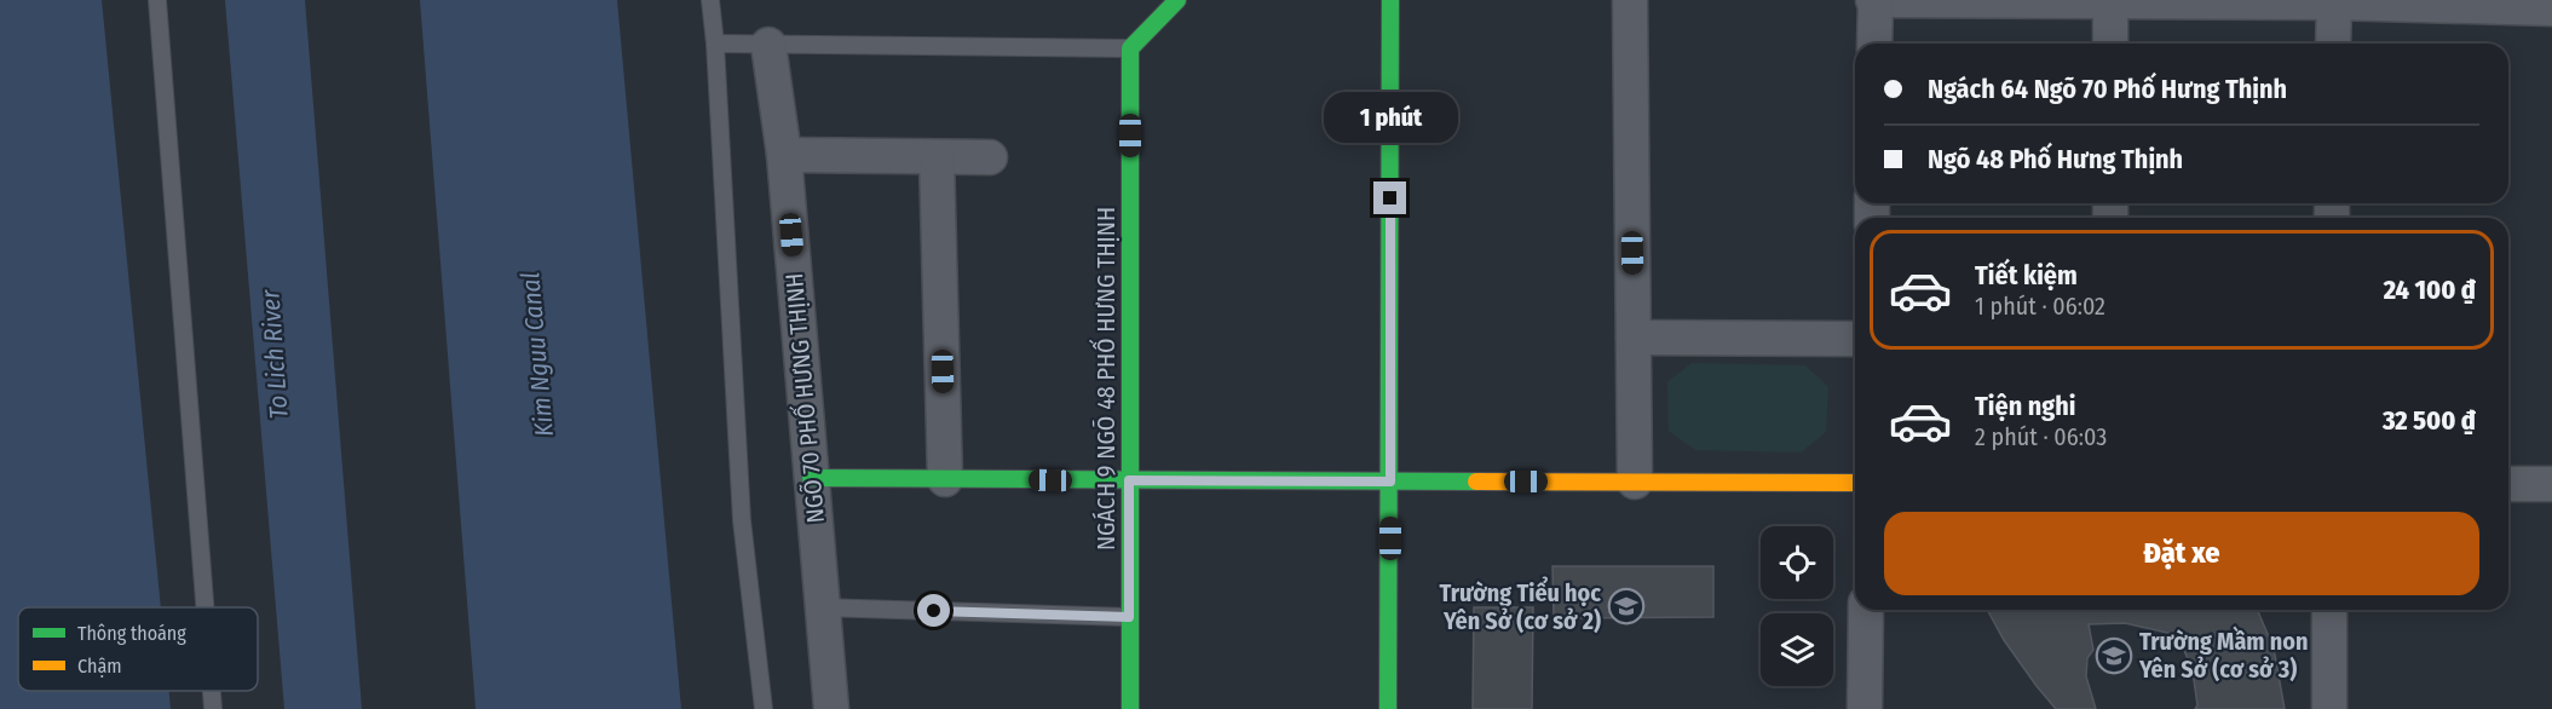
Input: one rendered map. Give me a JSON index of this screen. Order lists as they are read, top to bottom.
{
  "streets": {
    "street": ["NGÁCH 9 NGÕ 48 PHỐ HƯNG THỊNH", "NGÕ 70 PHỐ HƯNG THỊNH"]
  },
  "water": ["To Lich River", "Kim Nguu Canal"],
  "places": {
    "school or university": ["Trường Tiểu học Yên Sở (cơ sở 2)", "Trường Mầm non Yên Sở (cơ sở 3)"]
  },
  "legend": ["Thông thoáng", "Chậm"],
  "page": {
    "banner": ["Ngách 64 Ngõ 70 Phố Hưng Thịnh", "Ngõ 48 Phố Hưng Thịnh"],
    "bubble": "1 phút",
    "list": [
      {
        "name": "Tiết kiệm",
        "note": "1 phút · 06:02",
        "value": "24 100 ₫"
      },
      {
        "name": "Tiện nghi",
        "note": "2 phút · 06:03",
        "value": "32 500 ₫"
      }
    ],
    "buttons": "Đặt xe"
  }
}
